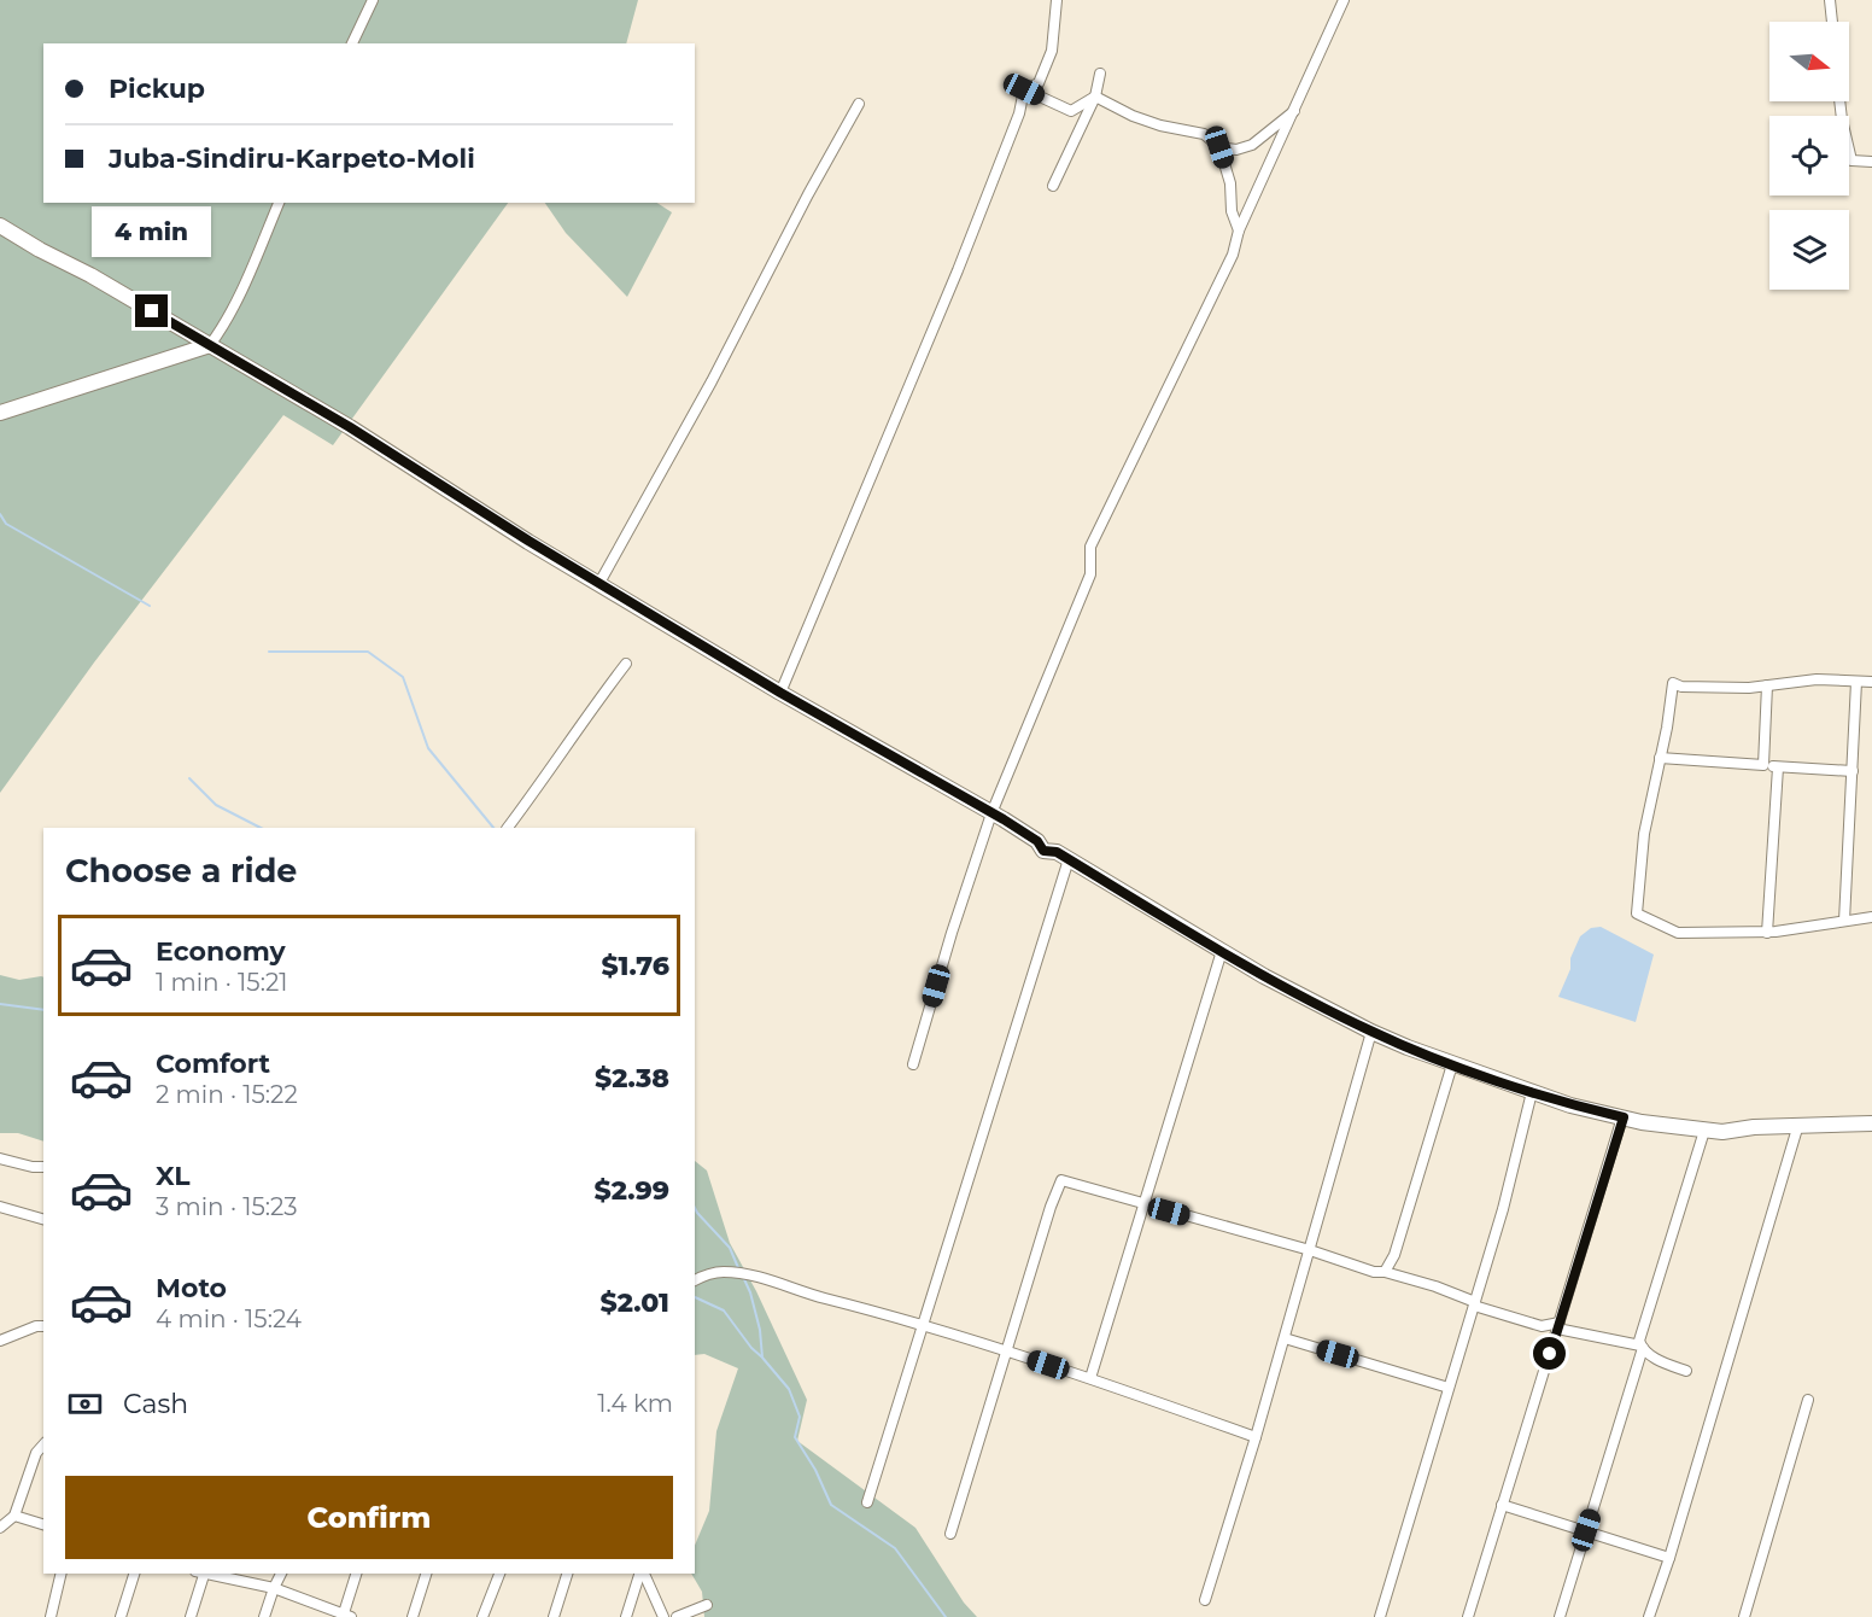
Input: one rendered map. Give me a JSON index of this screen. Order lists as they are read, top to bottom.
{
  "north": "right",
  "page": {
    "banner": ["Pickup", "Juba-Sindiru-Karpeto-Moli"],
    "bubble": "4 min",
    "heading": "Choose a ride",
    "list": [
      {
        "name": "Economy",
        "note": "1 min · 15:21",
        "value": "$1.76"
      },
      {
        "name": "Comfort",
        "note": "2 min · 15:22",
        "value": "$2.38"
      },
      {
        "name": "XL",
        "note": "3 min · 15:23",
        "value": "$2.99"
      },
      {
        "name": "Moto",
        "note": "4 min · 15:24",
        "value": "$2.01"
      }
    ],
    "pay": ["Cash", "1.4 km"],
    "buttons": "Confirm"
  }
}
